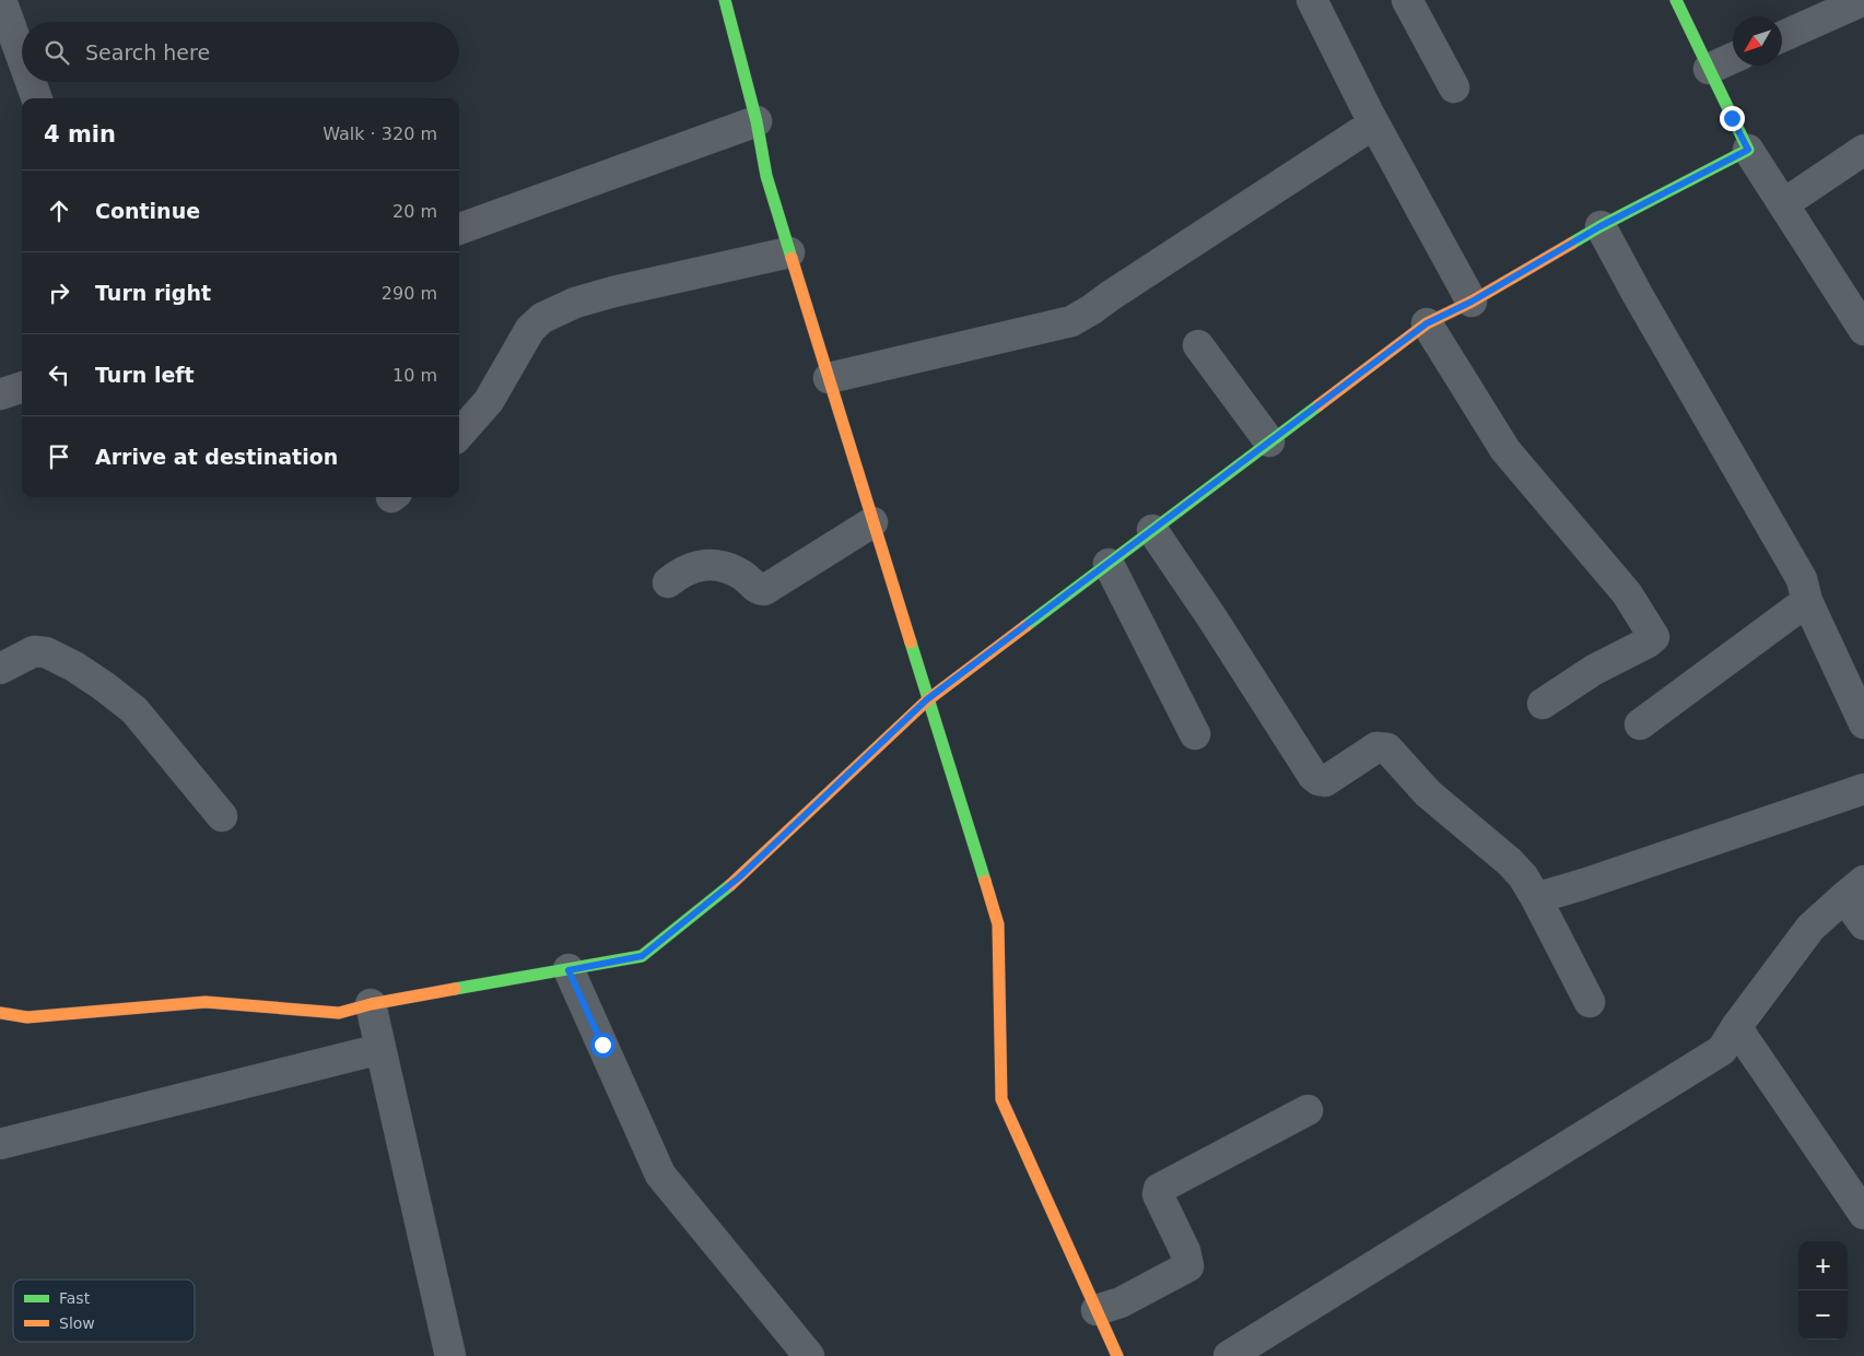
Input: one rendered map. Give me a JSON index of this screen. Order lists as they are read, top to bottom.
{
  "legend": ["Fast", "Slow"],
  "north": "bottom left",
  "page": {
    "search": "Search here",
    "heading": ["4 min", "Walk · 320 m"],
    "list": [
      ["Continue", "20 m"],
      ["Turn right", "290 m"],
      ["Turn left", "10 m"],
      "Arrive at destination"
    ],
    "map_buttons": ["+", "−"]
  }
}
